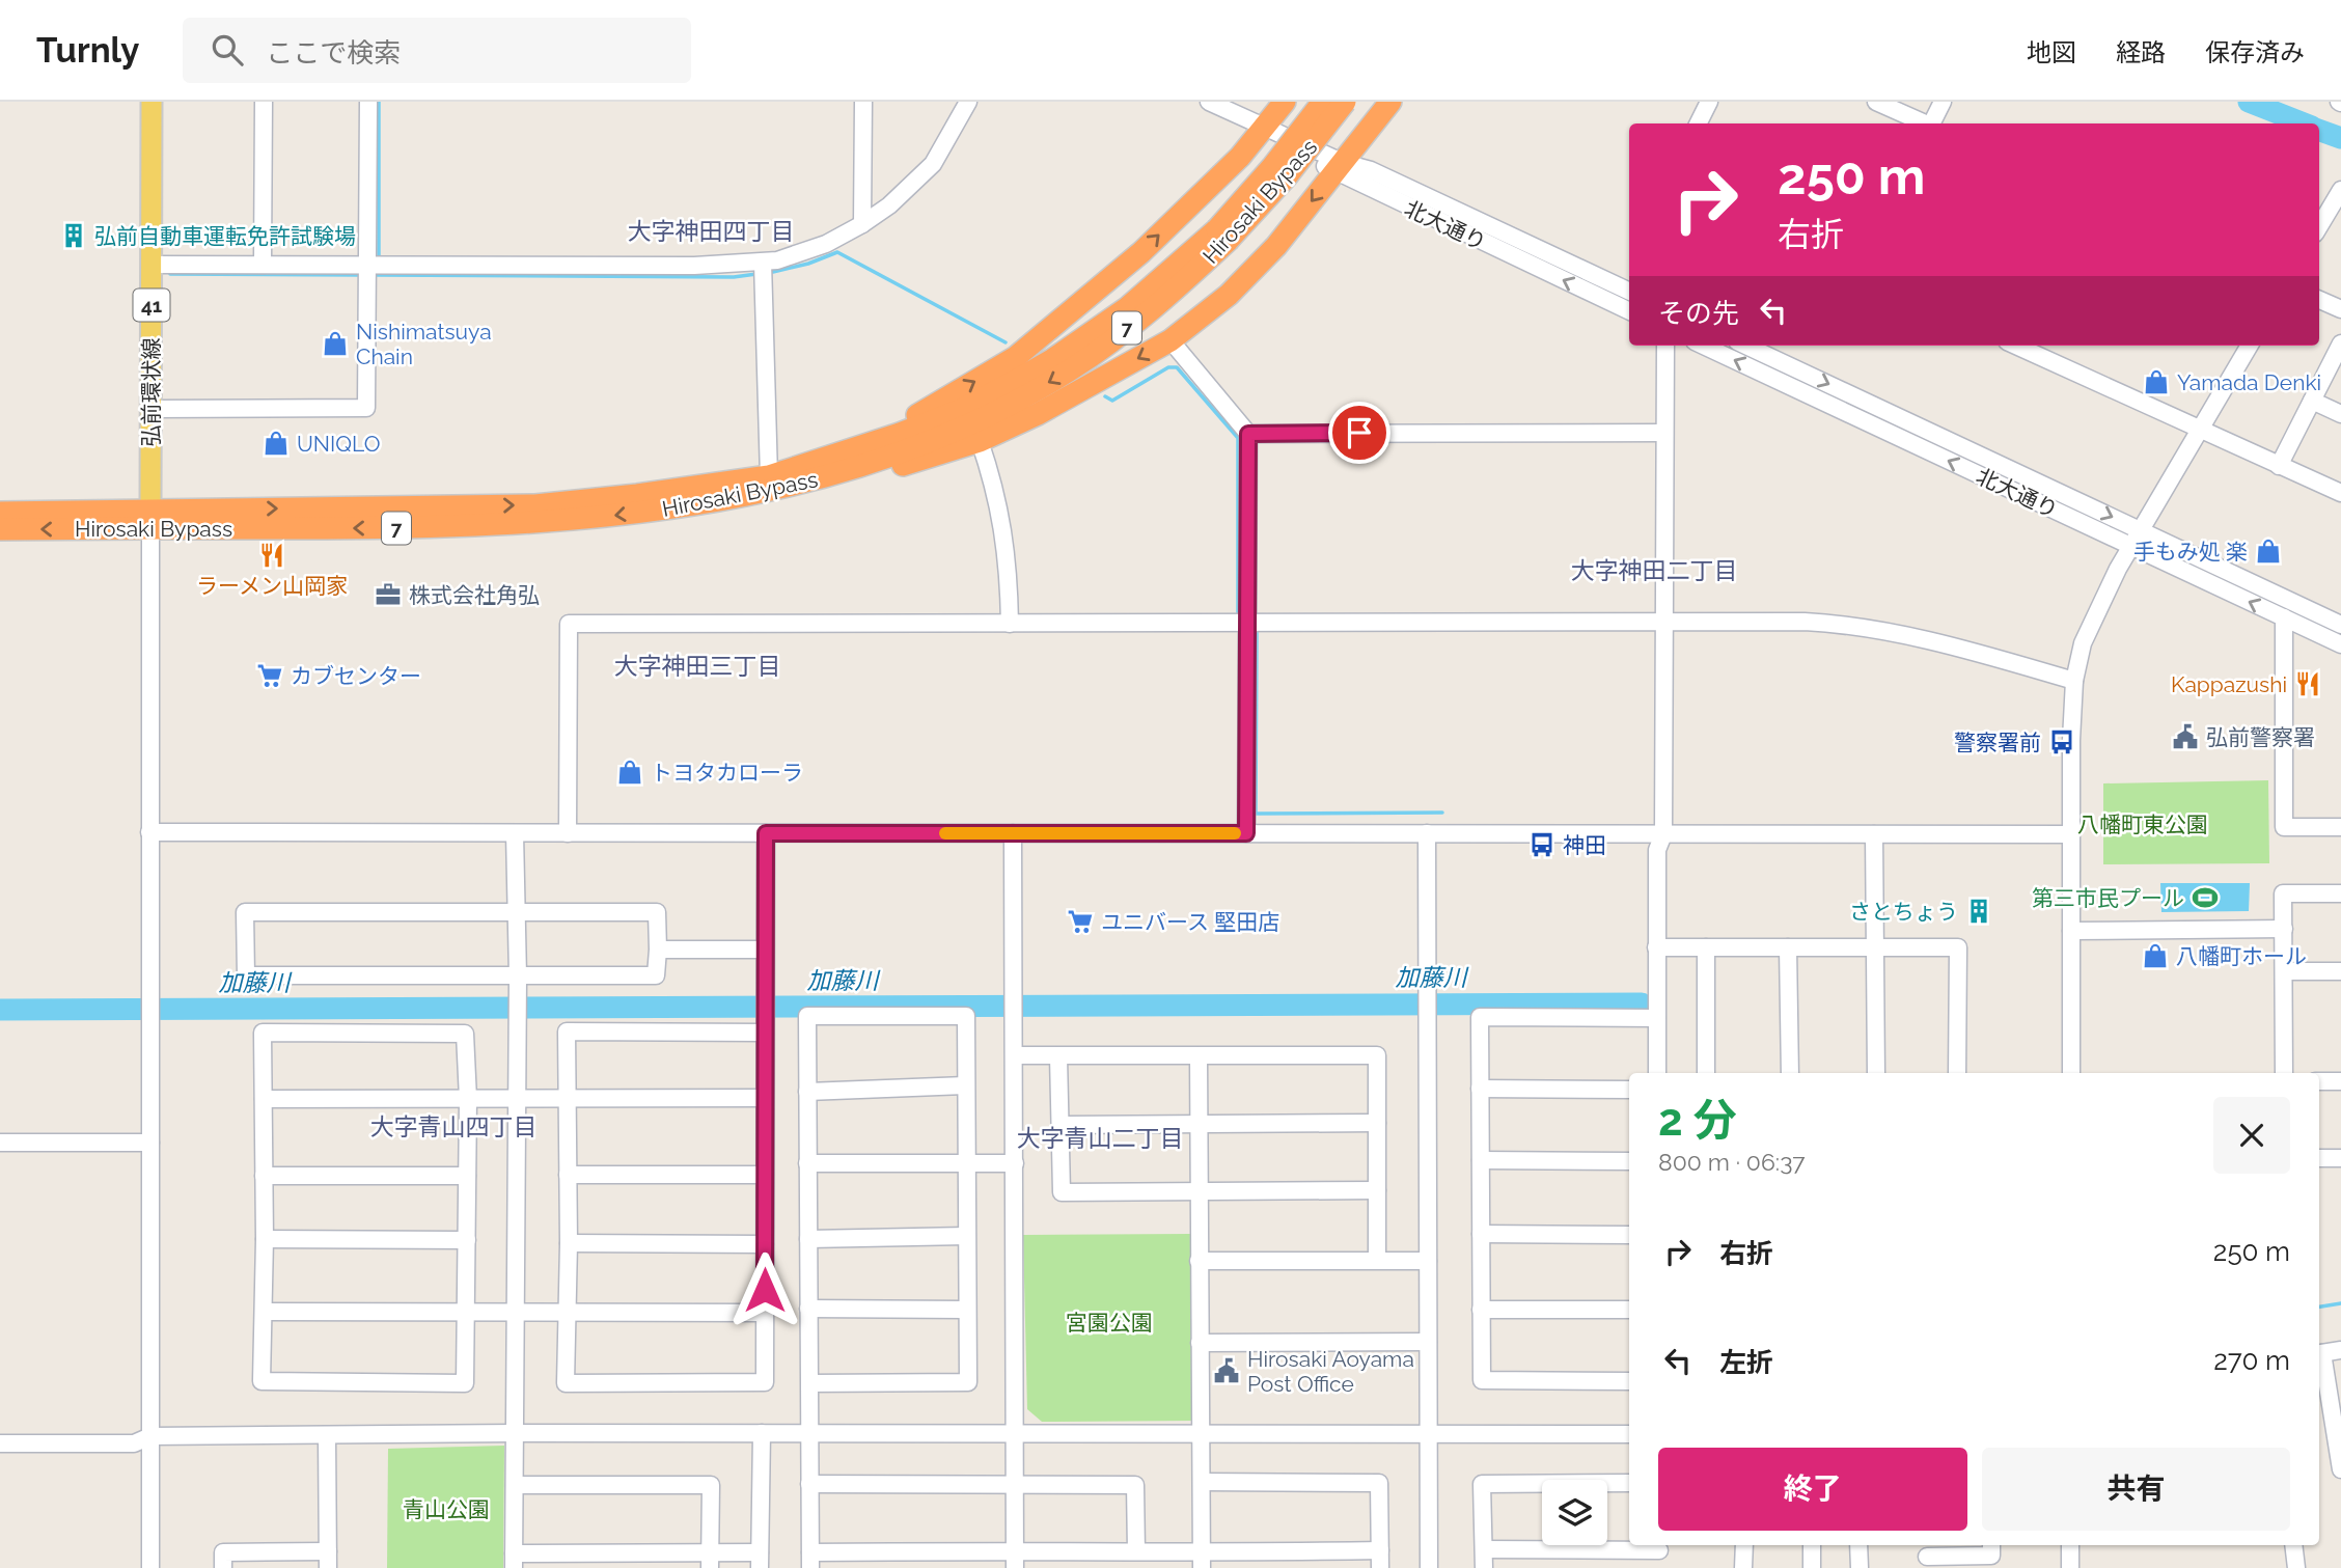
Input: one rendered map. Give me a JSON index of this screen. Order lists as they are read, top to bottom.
{
  "streets": {
    "highway": ["Hirosaki Bypass", "7"],
    "main road": ["41", "弘前環状線"],
    "street": ["北大通り"]
  },
  "crossings": [
    ["Hirosaki Bypass", "弘前環状線"]
  ],
  "districts": [
    "大字神田四丁目",
    "大字神田二丁目",
    "大字神田三丁目",
    "大字青山四丁目",
    "大字青山二丁目"
  ],
  "water": ["加藤川"],
  "parks": ["八幡町東公園", "宮園公園", "青山公園"],
  "places": {
    "building": ["弘前自動車運転免許試験場", "さとちょう"],
    "shop": [
      "Nishimatsuya Chain",
      "Yamada Denki",
      "UNIQLO",
      "手もみ処 楽",
      "トヨタカローラ",
      "八幡町ホール"
    ],
    "restaurant": ["ラーメン山岡家", "Kappazushi"],
    "office": ["株式会社角弘"],
    "supermarket": ["カブセンター", "ユニバース 堅田店"],
    "public building": ["弘前警察署", "Hirosaki Aoyama Post Office"],
    "bus stop": ["警察署前", "神田"],
    "sports": ["第三市民プール"]
  },
  "page": {
    "header": "Turnly",
    "search": "ここで検索",
    "nav": ["地図", "経路", "保存済み"],
    "turn": ["250 m", "右折"],
    "then": "その先",
    "heading": ["2 分", "800 m · 06:37"],
    "list": [
      {
        "name": "右折",
        "value": "250 m"
      },
      {
        "name": "左折",
        "value": "270 m"
      }
    ],
    "buttons": ["終了", "共有"]
  }
}
